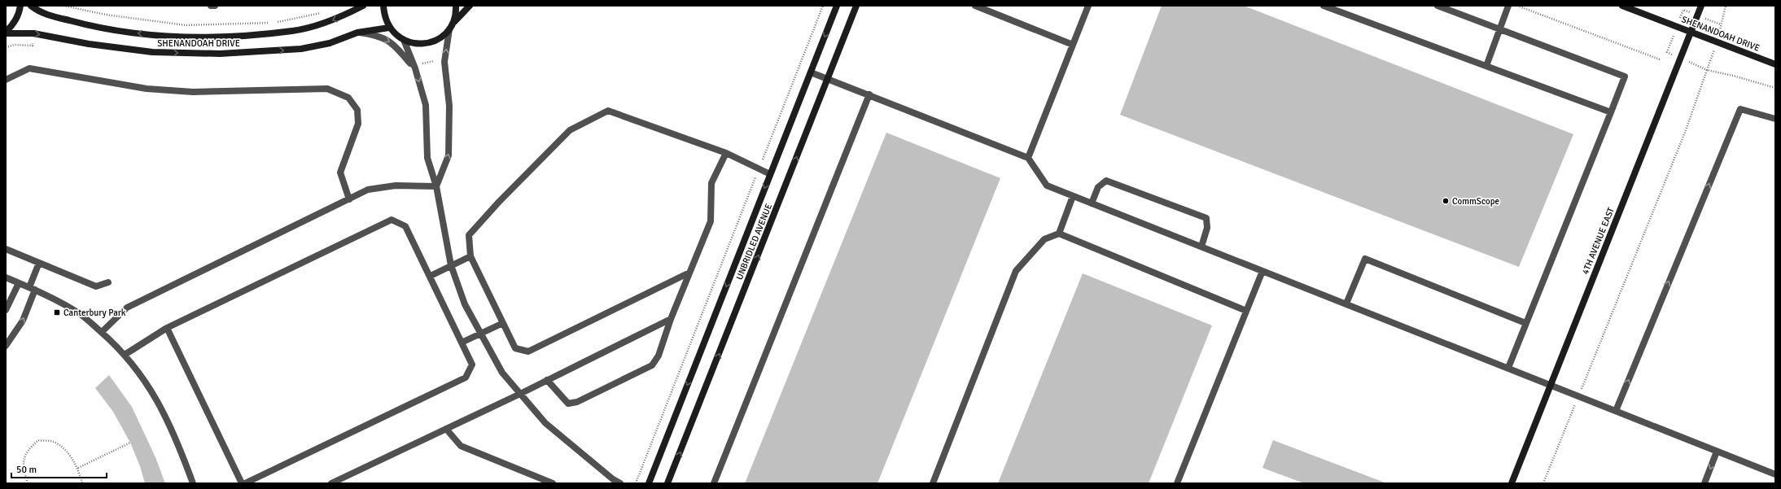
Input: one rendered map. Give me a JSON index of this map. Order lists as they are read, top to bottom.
{
  "streets": {
    "street": ["SHENANDOAH DRIVE", "4TH AVENUE EAST", "UNBRIDLED AVENUE"]
  },
  "crossings": [
    ["SHENANDOAH DRIVE", "4TH AVENUE EAST"]
  ],
  "places": {
    "other": ["CommScope"],
    "transit": ["Canterbury Park"]
  },
  "scale_bar": "50 m"
}
